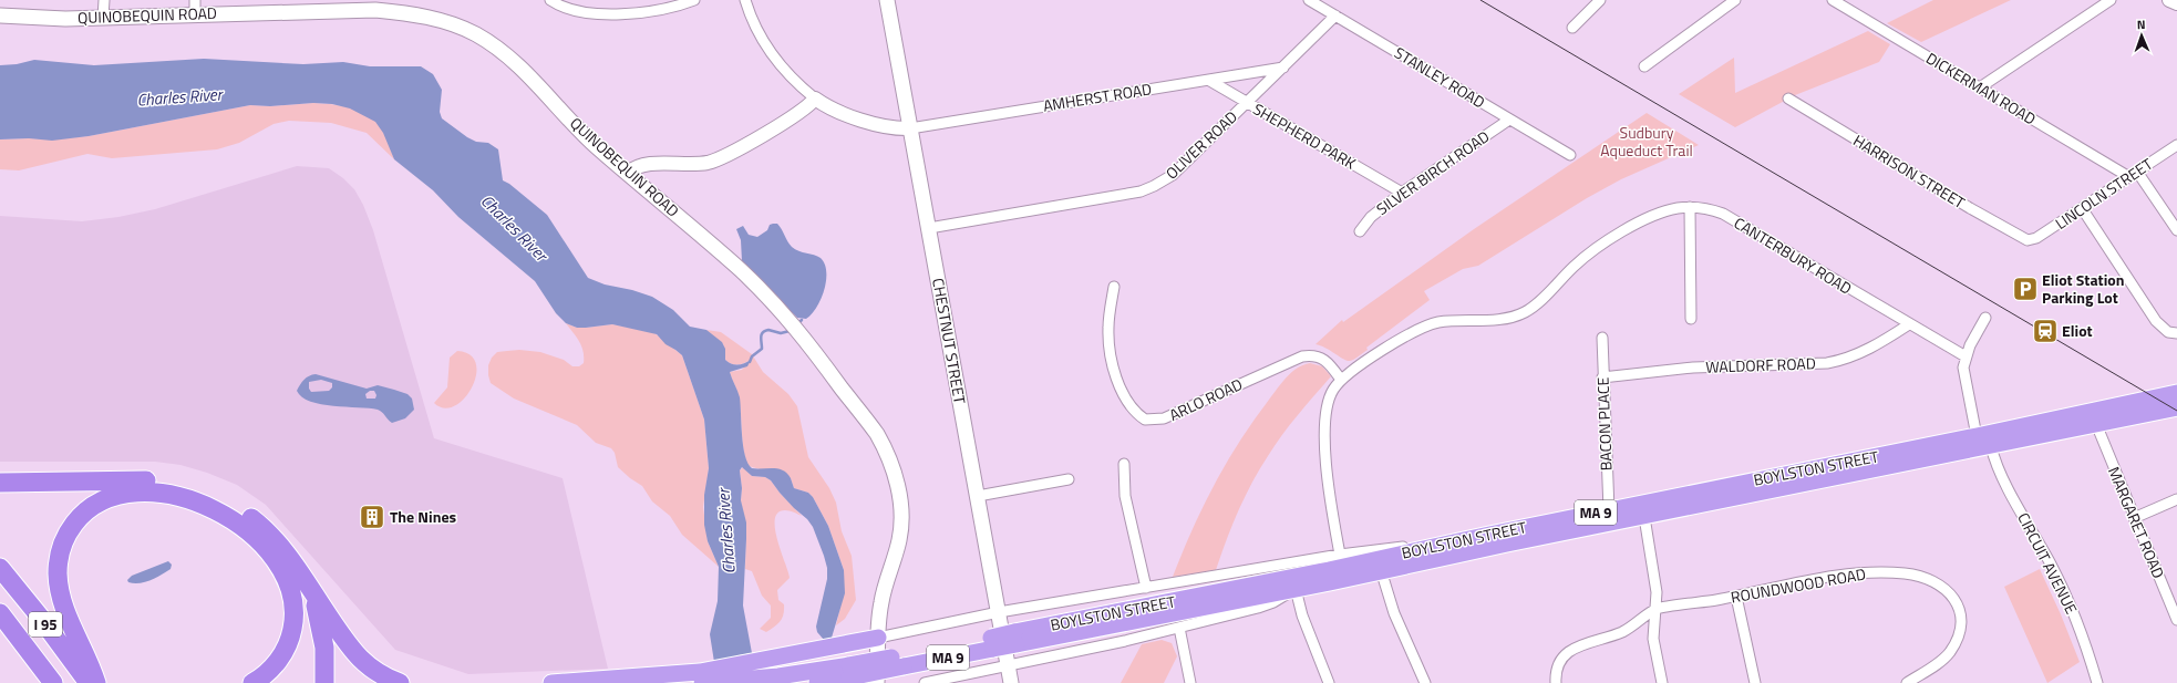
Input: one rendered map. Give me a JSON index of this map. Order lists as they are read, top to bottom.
{
  "streets": {
    "highway": ["BOYLSTON STREET", "MA 9", "I 95"],
    "main road": ["QUINOBEQUIN ROAD", "CHESTNUT STREET"],
    "street": [
      "STANLEY ROAD",
      "DICKERMAN ROAD",
      "AMHERST ROAD",
      "SHEPHERD PARK",
      "OLIVER ROAD",
      "HARRISON STREET",
      "SILVER BIRCH ROAD",
      "LINCOLN STREET",
      "CANTERBURY ROAD",
      "WALDORF ROAD",
      "ARLO ROAD",
      "BACON PLACE",
      "MARGARET ROAD",
      "CIRCUIT AVENUE",
      "ROUNDWOOD ROAD"
    ]
  },
  "crossings": [
    ["STANLEY ROAD", "OLIVER ROAD"],
    ["STANLEY ROAD", "SILVER BIRCH ROAD"],
    ["DICKERMAN ROAD", "LINCOLN STREET"],
    ["AMHERST ROAD", "SHEPHERD PARK"],
    ["AMHERST ROAD", "OLIVER ROAD"],
    ["AMHERST ROAD", "CHESTNUT STREET"],
    ["SHEPHERD PARK", "OLIVER ROAD"],
    ["SHEPHERD PARK", "SILVER BIRCH ROAD"],
    ["OLIVER ROAD", "CHESTNUT STREET"],
    ["HARRISON STREET", "LINCOLN STREET"],
    ["CANTERBURY ROAD", "WALDORF ROAD"],
    ["CANTERBURY ROAD", "ARLO ROAD"],
    ["WALDORF ROAD", "BACON PLACE"],
    ["BACON PLACE", "BOYLSTON STREET"],
    ["BOYLSTON STREET", "MARGARET ROAD"],
    ["BOYLSTON STREET", "CIRCUIT AVENUE"]
  ],
  "water": ["Charles River"],
  "parks": ["Sudbury Aqueduct Trail"],
  "places": {
    "parking": ["Eliot Station Parking Lot"],
    "station": ["Eliot"],
    "building": ["The Nines"]
  },
  "north": "top"
}
